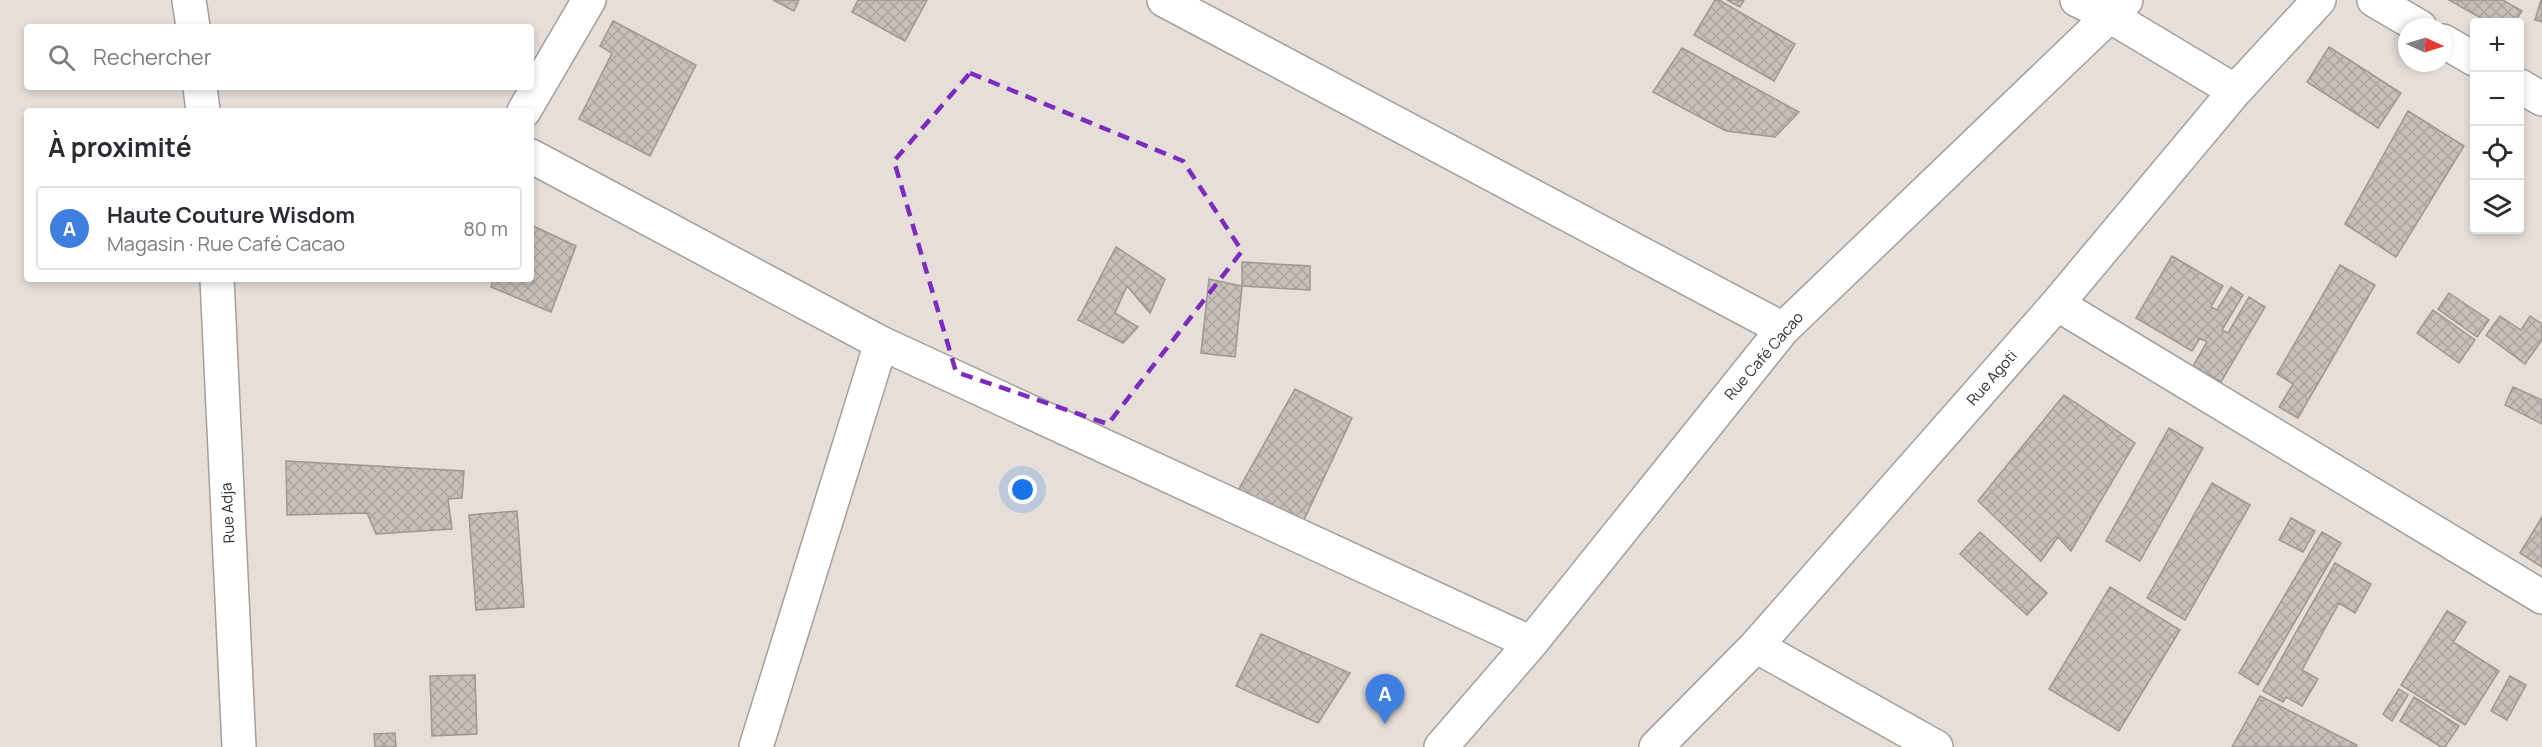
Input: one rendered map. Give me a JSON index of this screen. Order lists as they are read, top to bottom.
{
  "streets": {
    "street": ["Rue Café Cacao", "Rue Agoti", "Rue Adja"]
  },
  "north": "right",
  "page": {
    "map_buttons": ["+", "−"],
    "search": "Rechercher",
    "heading": "À proximité",
    "list": [
      {
        "mark": "A",
        "name": "Haute Couture Wisdom",
        "note": "Magasin · Rue Café Cacao",
        "value": "80 m"
      }
    ],
    "pins": "A"
  }
}
